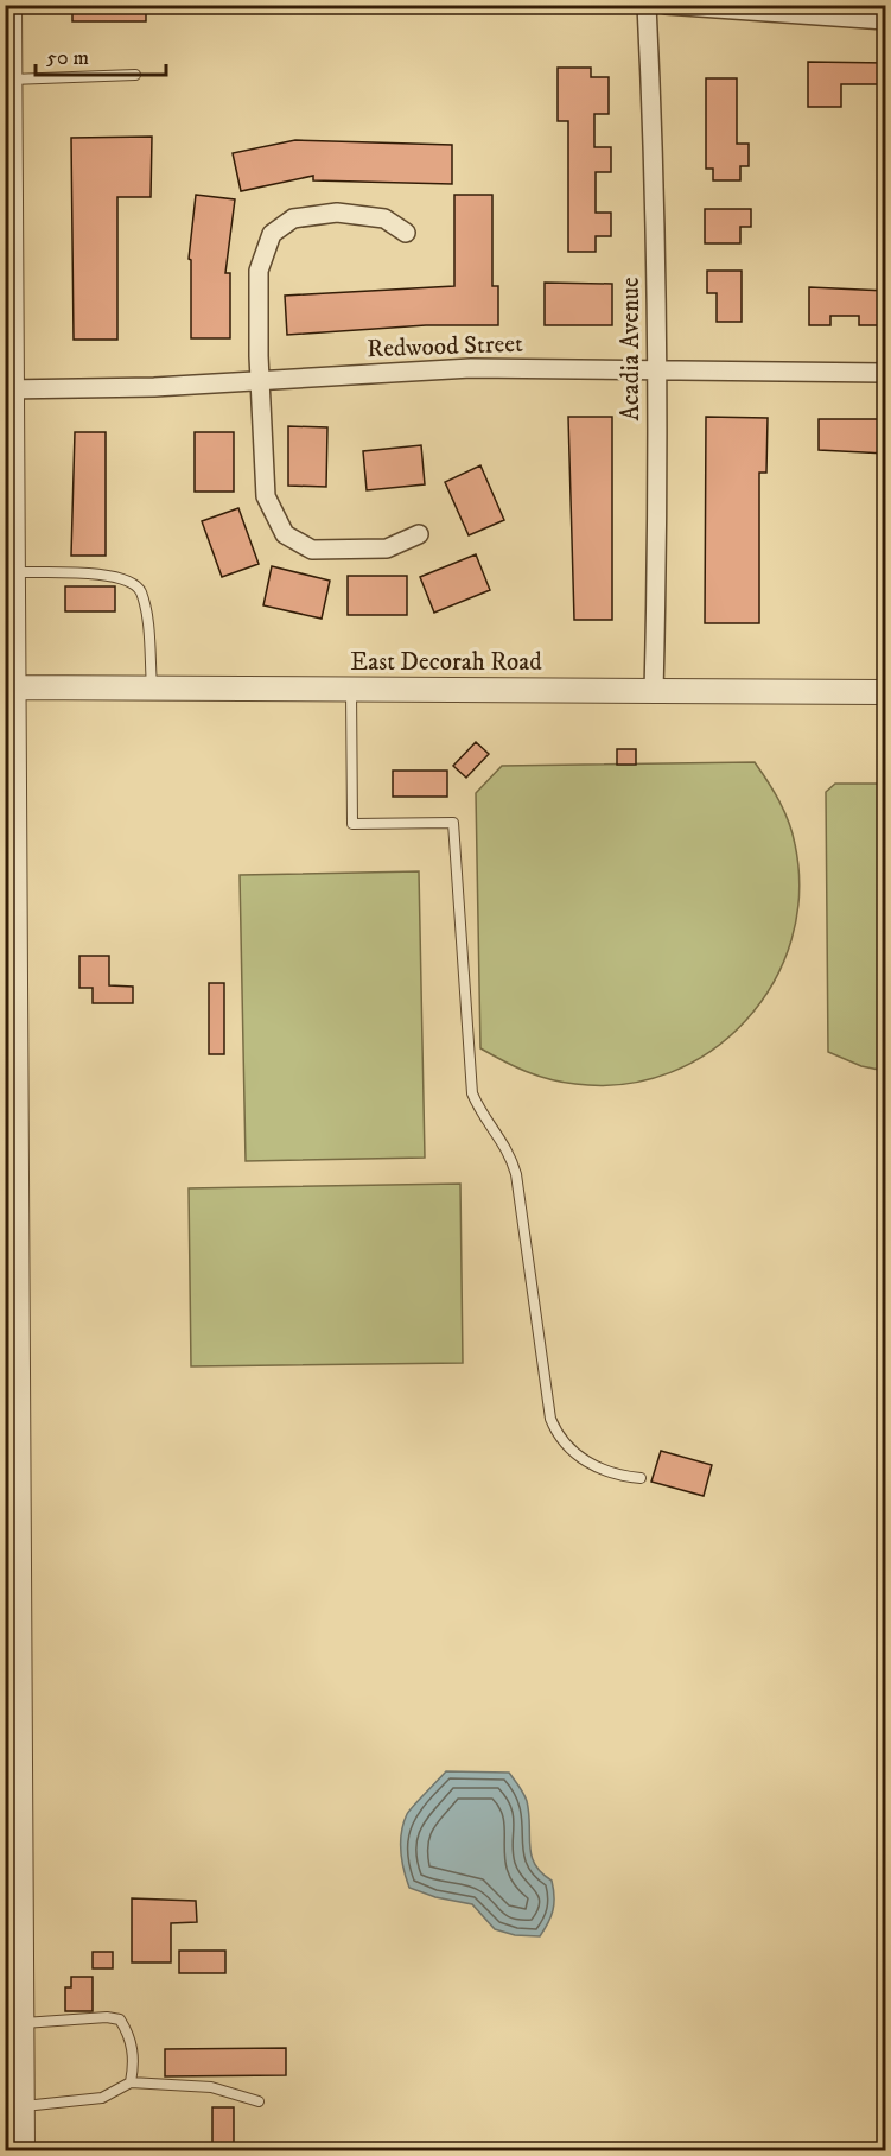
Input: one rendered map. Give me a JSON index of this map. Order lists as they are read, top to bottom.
{
  "streets": {
    "street": ["Redwood Street", "Acadia Avenue", "East Decorah Road"]
  },
  "crossings": [
    ["Redwood Street", "Acadia Avenue"],
    ["Acadia Avenue", "East Decorah Road"]
  ],
  "scale_bar": "50 m"
}
